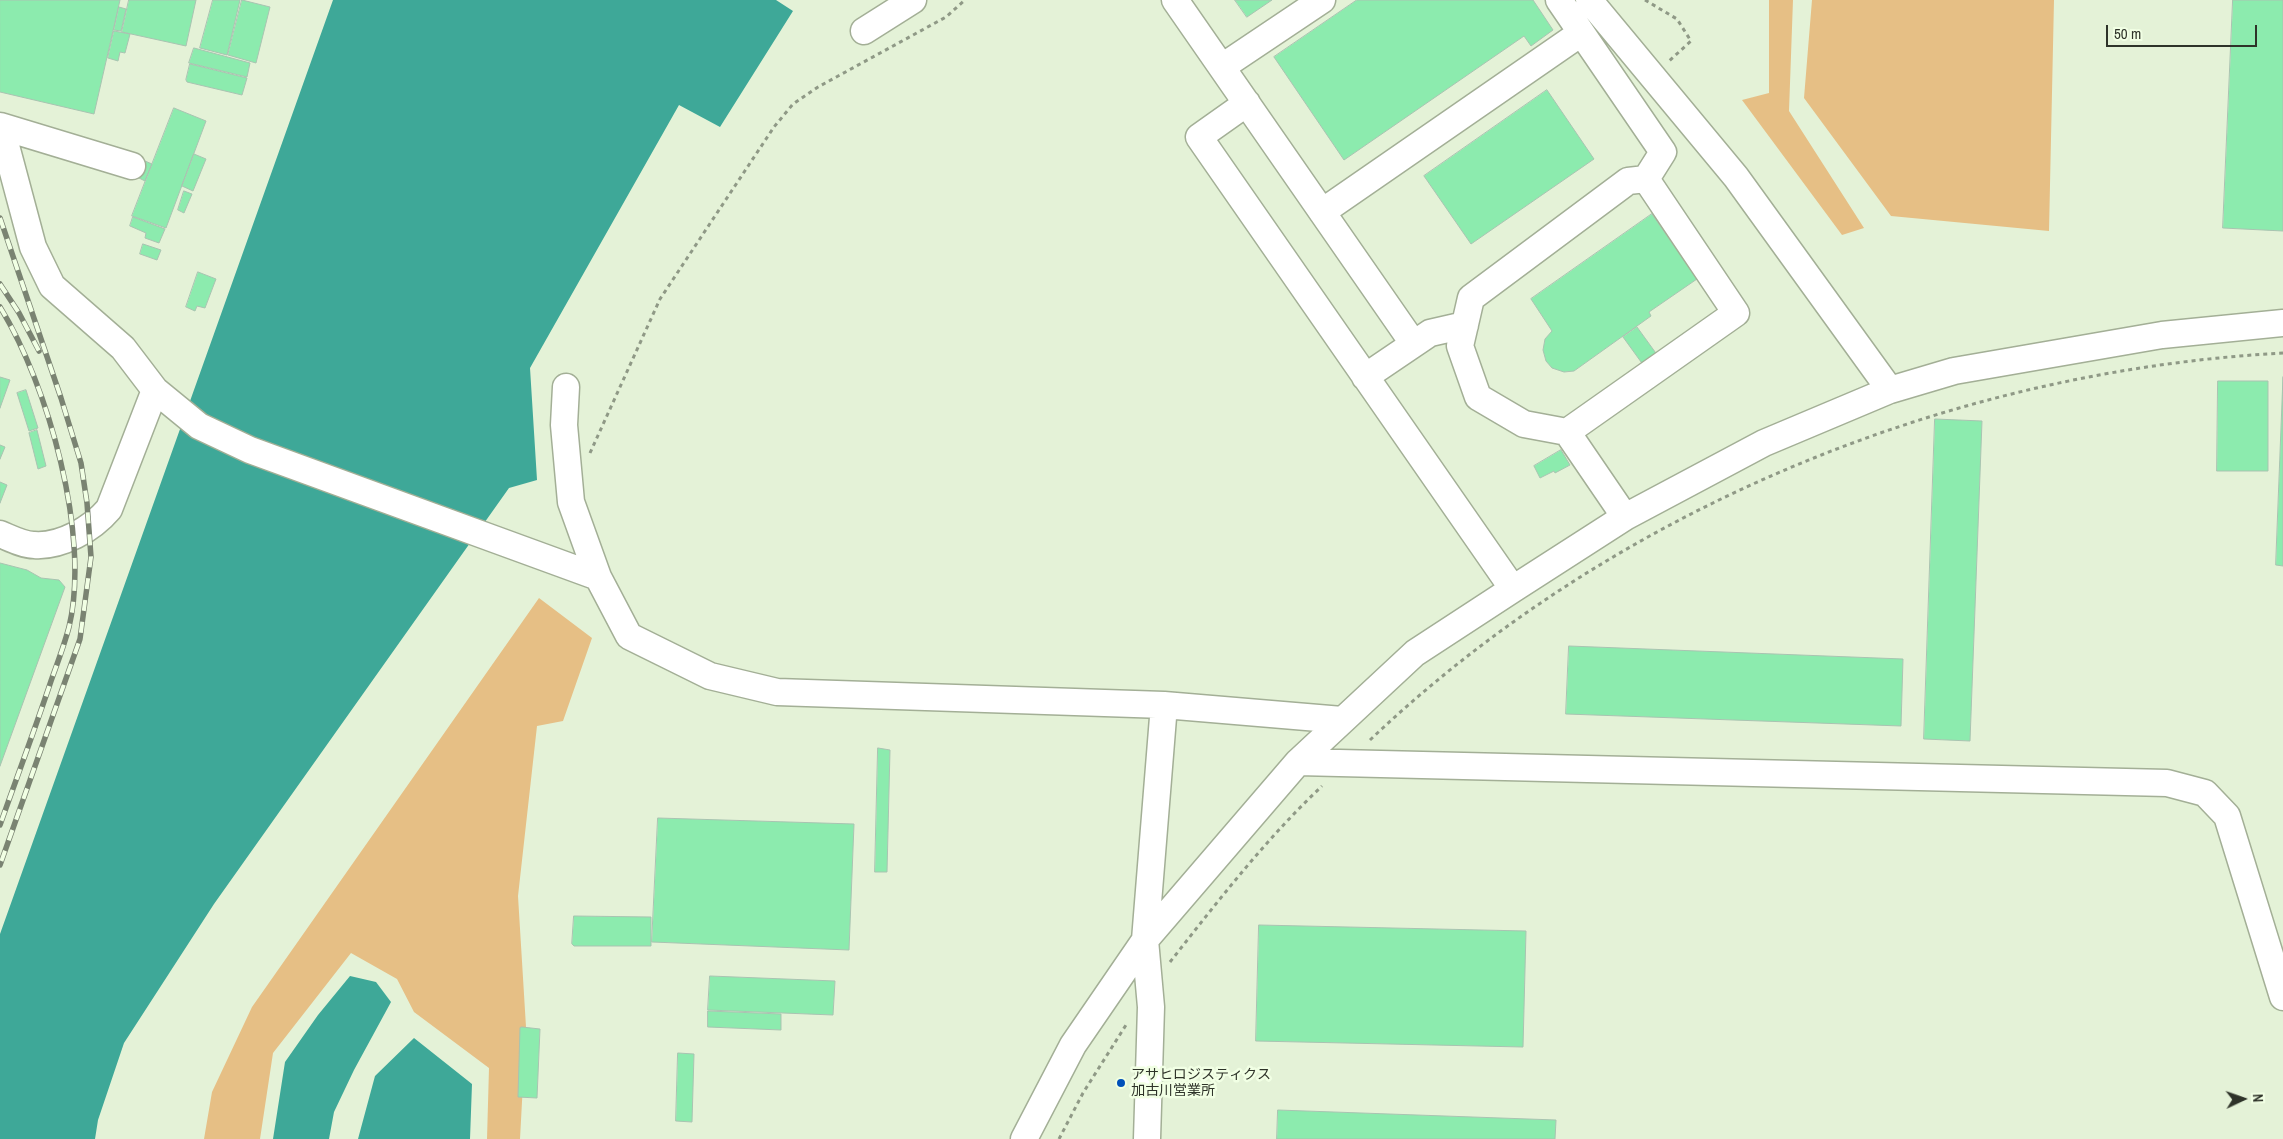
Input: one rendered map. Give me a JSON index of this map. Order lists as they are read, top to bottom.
{
  "places": ["アサヒロジスティクス 加古川営業所"],
  "scale_bar": "50 m",
  "north": "right"
}
